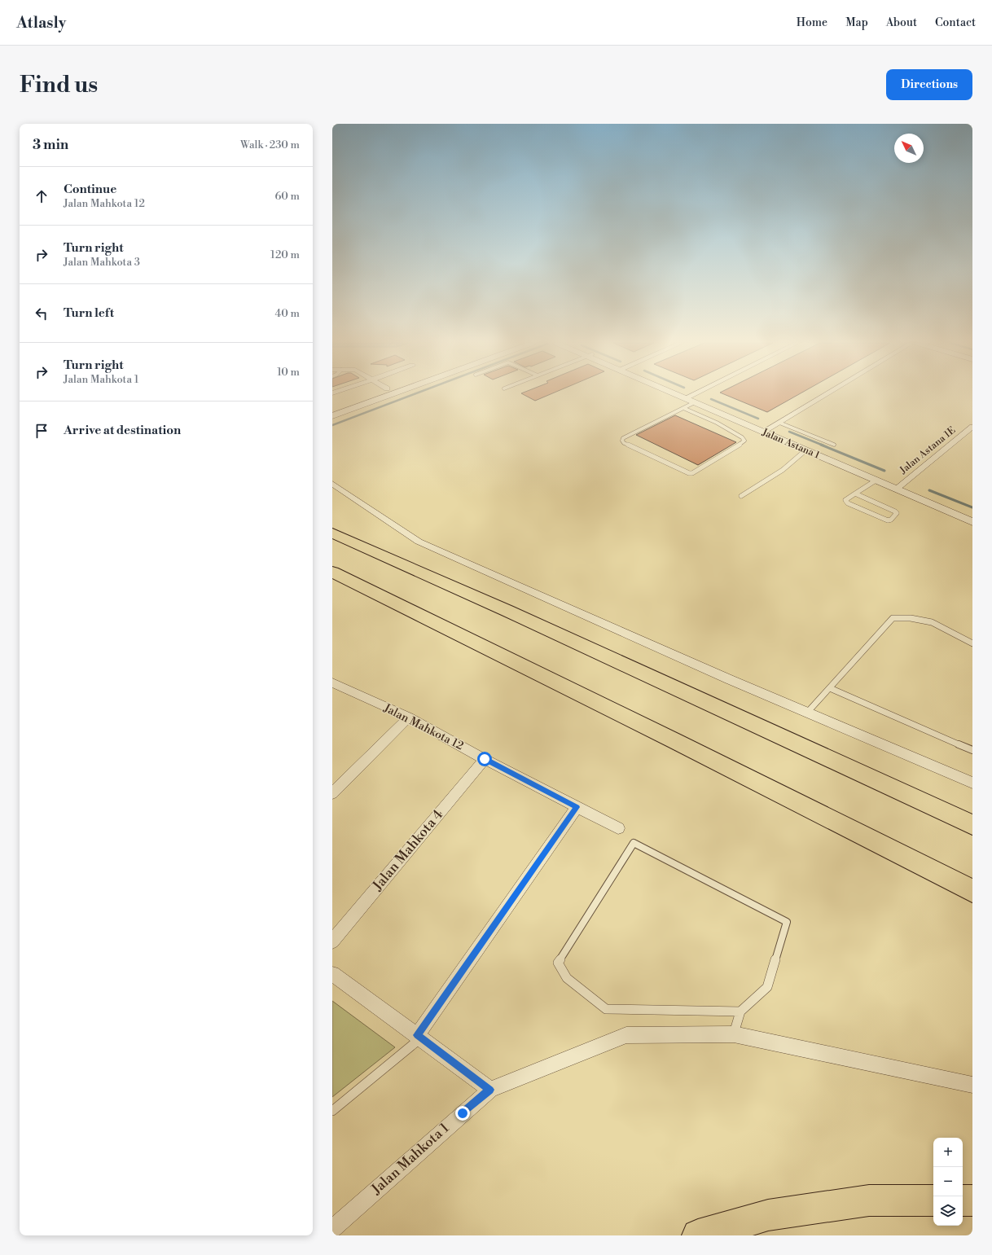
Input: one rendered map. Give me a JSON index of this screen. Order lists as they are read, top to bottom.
{
  "streets": {
    "street": [
      "Jalan Astana 1",
      "Jalan Astana 1E",
      "Jalan Mahkota 12",
      "Jalan Mahkota 4",
      "Jalan Mahkota 1"
    ]
  },
  "crossings": [
    ["Jalan Astana 1", "Jalan Astana 1E"],
    ["Jalan Mahkota 12", "Jalan Mahkota 4"]
  ],
  "north": "top left",
  "page": {
    "header": "Atlasly",
    "nav": [
      "Home",
      "Map",
      "About",
      "Contact"
    ],
    "buttons": "Directions",
    "title": "Find us",
    "heading": ["3 min", "Walk · 230 m"],
    "list": [
      ["Continue", "Jalan Mahkota 12", "60 m"],
      ["Turn right", "Jalan Mahkota 3", "120 m"],
      ["Turn left", "40 m"],
      ["Turn right", "Jalan Mahkota 1", "10 m"],
      "Arrive at destination"
    ],
    "map_buttons": ["+", "−"]
  }
}
